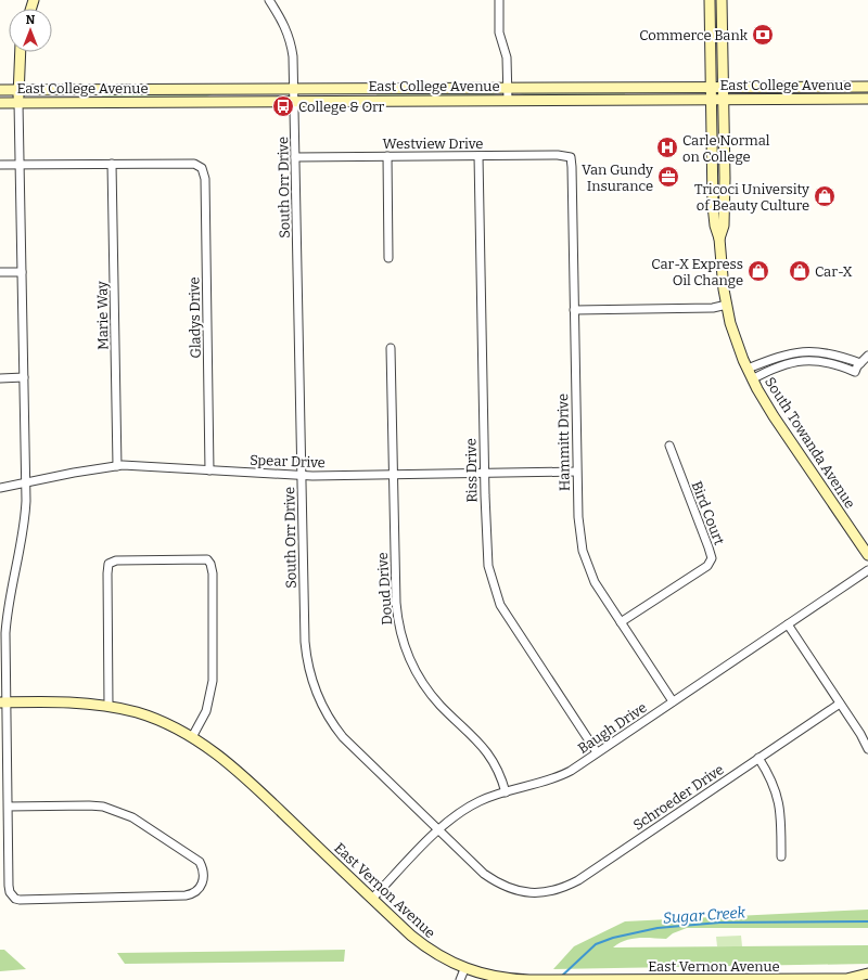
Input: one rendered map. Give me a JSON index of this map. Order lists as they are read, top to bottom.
{
  "streets": {
    "main road": ["East College Avenue", "South Towanda Avenue", "East Vernon Avenue"],
    "street": [
      "Westview Drive",
      "South Orr Drive",
      "Marie Way",
      "Gladys Drive",
      "Hammitt Drive",
      "Spear Drive",
      "Riss Drive",
      "Bird Court",
      "Doud Drive",
      "Baugh Drive",
      "Schroeder Drive"
    ]
  },
  "crossings": [
    ["East College Avenue", "South Orr Drive"],
    ["East College Avenue", "South Towanda Avenue"],
    ["Westview Drive", "South Orr Drive"],
    ["Westview Drive", "Hammitt Drive"],
    ["Westview Drive", "Riss Drive"],
    ["South Orr Drive", "Spear Drive"],
    ["South Orr Drive", "Baugh Drive"],
    ["South Orr Drive", "Schroeder Drive"],
    ["Marie Way", "Gladys Drive"],
    ["Marie Way", "Spear Drive"],
    ["Gladys Drive", "Spear Drive"],
    ["Hammitt Drive", "Spear Drive"],
    ["Hammitt Drive", "Bird Court"],
    ["Hammitt Drive", "Baugh Drive"],
    ["Spear Drive", "Riss Drive"],
    ["Spear Drive", "Doud Drive"],
    ["Riss Drive", "Baugh Drive"],
    ["Doud Drive", "Baugh Drive"],
    ["Baugh Drive", "East Vernon Avenue"]
  ],
  "water": ["Sugar Creek"],
  "places": {
    "bank": ["Commerce Bank"],
    "bus stop": ["College & Orr"],
    "hospital": ["Carle Normal on College"],
    "office": ["Van Gundy Insurance"],
    "shop": ["Tricoci University of Beauty Culture", "Car-X Express Oil Change", "Car-X"]
  },
  "north": "top"
}
